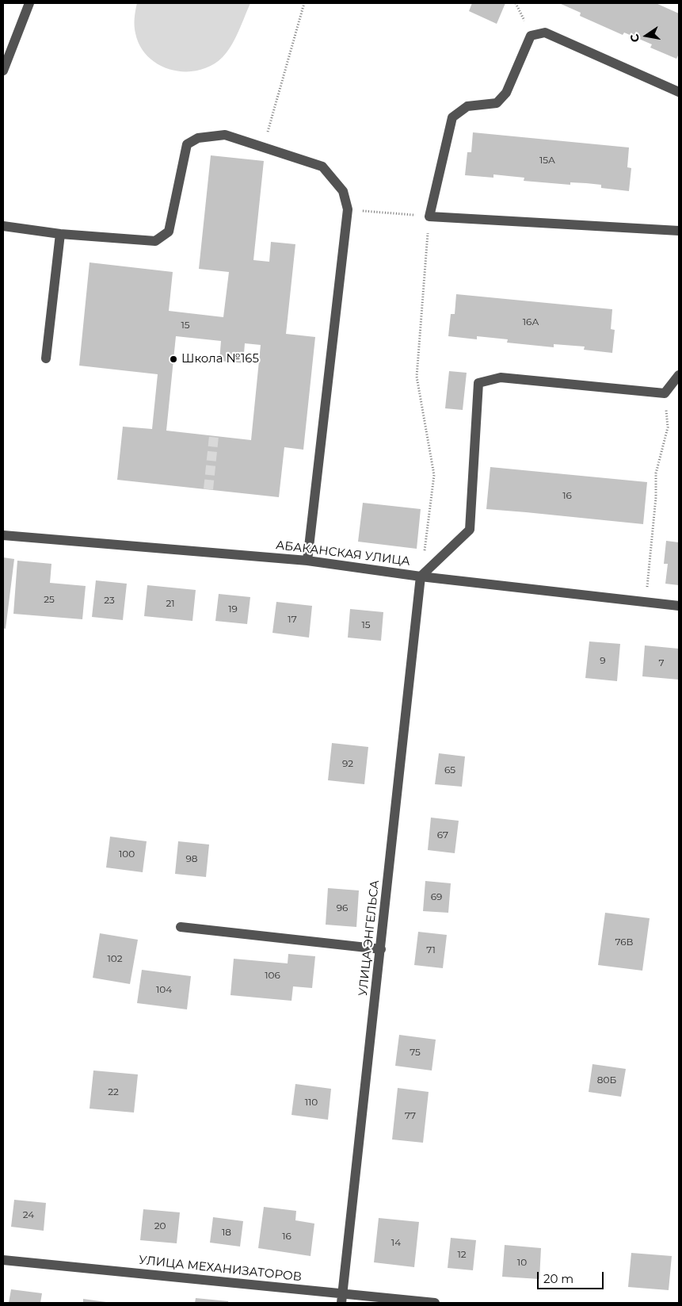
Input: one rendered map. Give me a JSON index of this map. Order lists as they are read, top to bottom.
{
  "streets": {
    "street": ["АБАКАНСКАЯ УЛИЦА", "УЛИЦА ЭНГЕЛЬСА", "УЛИЦА МЕХАНИЗАТОРОВ"]
  },
  "crossings": [
    ["АБАКАНСКАЯ УЛИЦА", "УЛИЦА ЭНГЕЛЬСА"],
    ["УЛИЦА ЭНГЕЛЬСА", "УЛИЦА МЕХАНИЗАТОРОВ"]
  ],
  "places": ["Школа №165"],
  "house_numbers": [
    "15А",
    "16А",
    "15",
    "16",
    "25",
    "23",
    "21",
    "19",
    "17",
    "15",
    "9",
    "7",
    "92",
    "65",
    "67",
    "100",
    "98",
    "69",
    "96",
    "76В",
    "71",
    "102",
    "106",
    "104",
    "75",
    "80Б",
    "22",
    "110",
    "77",
    "24",
    "20",
    "18",
    "16",
    "14",
    "12",
    "10"
  ],
  "scale_bar": "20 m",
  "north": "left"
}
